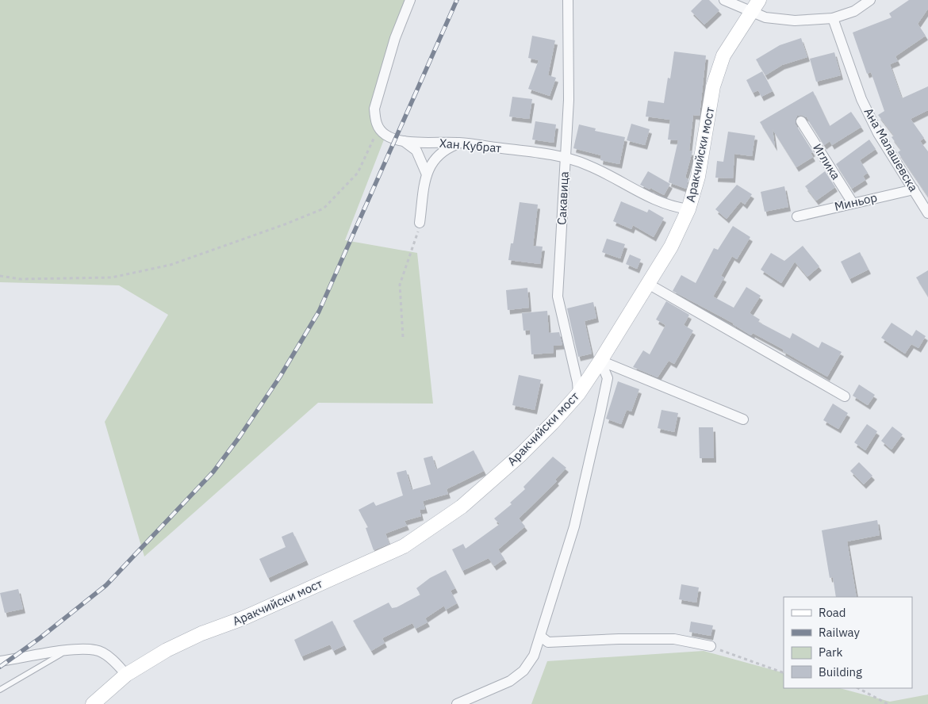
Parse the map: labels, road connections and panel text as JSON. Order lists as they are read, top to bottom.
{
  "streets": {
    "main road": ["Аракчийски мост"],
    "street": [
      "Хан Кубрат",
      "Ана Малашевска",
      "Иглика",
      "Сакавица",
      "Миньор"
    ]
  },
  "crossings": [
    ["Хан Кубрат", "Аракчийски мост"],
    ["Хан Кубрат", "Сакавица"],
    ["Ана Малашевска", "Миньор"],
    ["Аракчийски мост", "Сакавица"],
    ["Иглика", "Миньор"]
  ],
  "legend": [
    "Road",
    "Railway",
    "Park",
    "Building"
  ]
}
